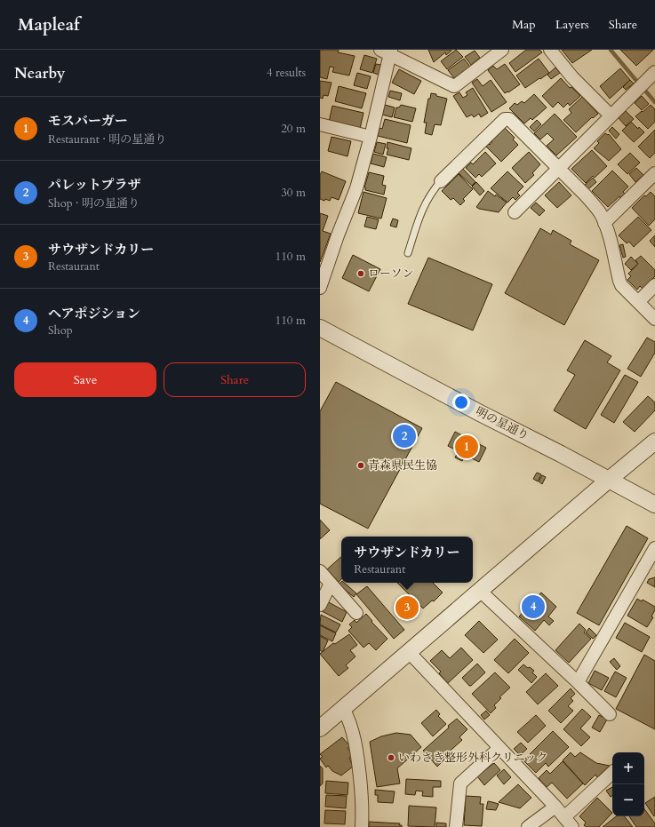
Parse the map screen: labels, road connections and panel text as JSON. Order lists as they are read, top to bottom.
{
  "streets": {
    "street": ["明の星通り"]
  },
  "places": ["ローソン", "青森県民生協", "いわさき整形外科クリニック"],
  "page": {
    "header": "Mapleaf",
    "nav": ["Map", "Layers", "Share"],
    "heading": ["Nearby", "4 results"],
    "list": [
      {
        "mark": "1",
        "name": "モスバーガー",
        "note": "Restaurant · 明の星通り",
        "value": "20 m"
      },
      {
        "mark": "2",
        "name": "パレットプラザ",
        "note": "Shop · 明の星通り",
        "value": "30 m"
      },
      {
        "mark": "3",
        "name": "サウザンドカリー",
        "note": "Restaurant",
        "value": "110 m"
      },
      {
        "mark": "4",
        "name": "ヘアポジション",
        "note": "Shop",
        "value": "110 m"
      }
    ],
    "buttons": ["Save", "Share"],
    "pins": [
      "2",
      "1",
      "4",
      "3"
    ],
    "popup": ["サウザンドカリー", "Restaurant"],
    "map_buttons": ["+", "−"]
  }
}
